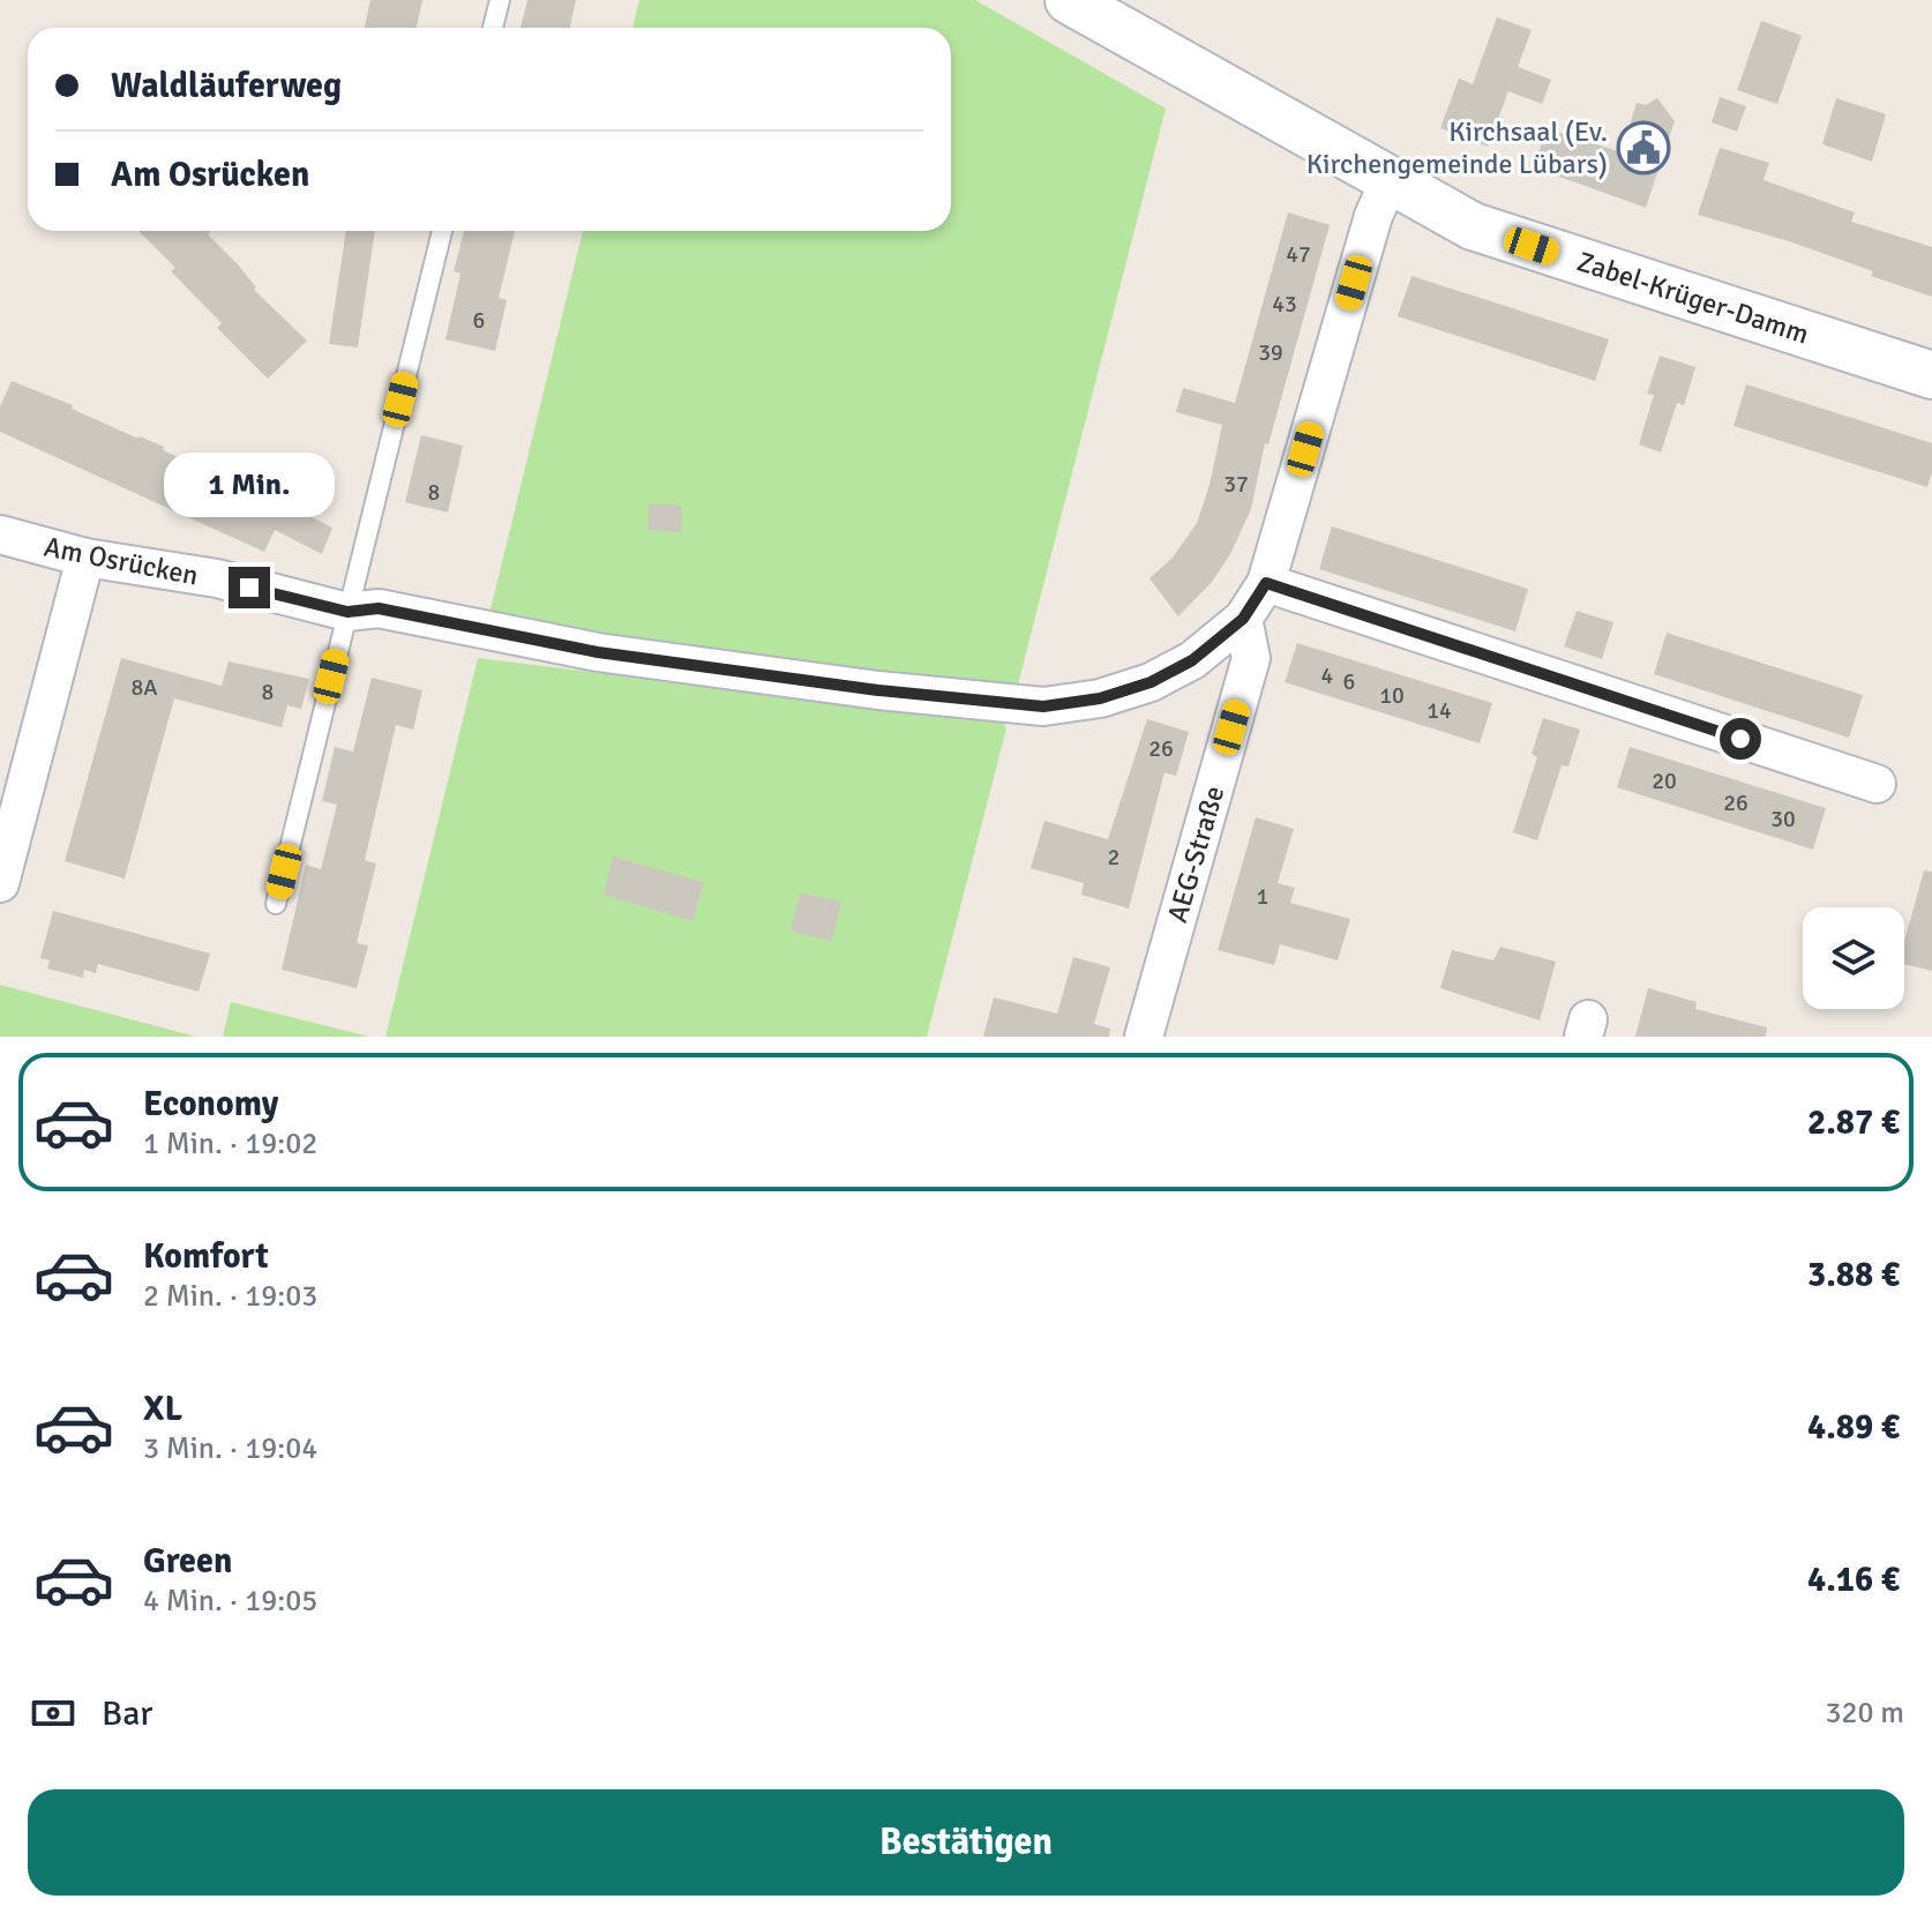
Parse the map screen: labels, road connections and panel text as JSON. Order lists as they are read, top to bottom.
{
  "streets": {
    "street": ["Zabel-Krüger-Damm", "Am Osrücken", "AEG-Straße"]
  },
  "crossings": [
    ["Zabel-Krüger-Damm", "Am Osrücken"],
    ["Am Osrücken", "AEG-Straße"]
  ],
  "places": {
    "public building": ["Kirchsaal (Ev. Kirchengemeinde Lübars)"]
  },
  "house_numbers": [
    "47",
    "43",
    "6",
    "39",
    "37",
    "8",
    "4",
    "6",
    "8A",
    "8",
    "10",
    "14",
    "26",
    "20",
    "26",
    "30",
    "2",
    "1"
  ],
  "page": {
    "banner": ["Waldläuferweg", "Am Osrücken"],
    "bubble": "1 Min.",
    "list": [
      {
        "name": "Economy",
        "note": "1 Min. · 19:02",
        "value": "2.87 €"
      },
      {
        "name": "Komfort",
        "note": "2 Min. · 19:03",
        "value": "3.88 €"
      },
      {
        "name": "XL",
        "note": "3 Min. · 19:04",
        "value": "4.89 €"
      },
      {
        "name": "Green",
        "note": "4 Min. · 19:05",
        "value": "4.16 €"
      }
    ],
    "pay": ["Bar", "320 m"],
    "buttons": "Bestätigen"
  }
}
